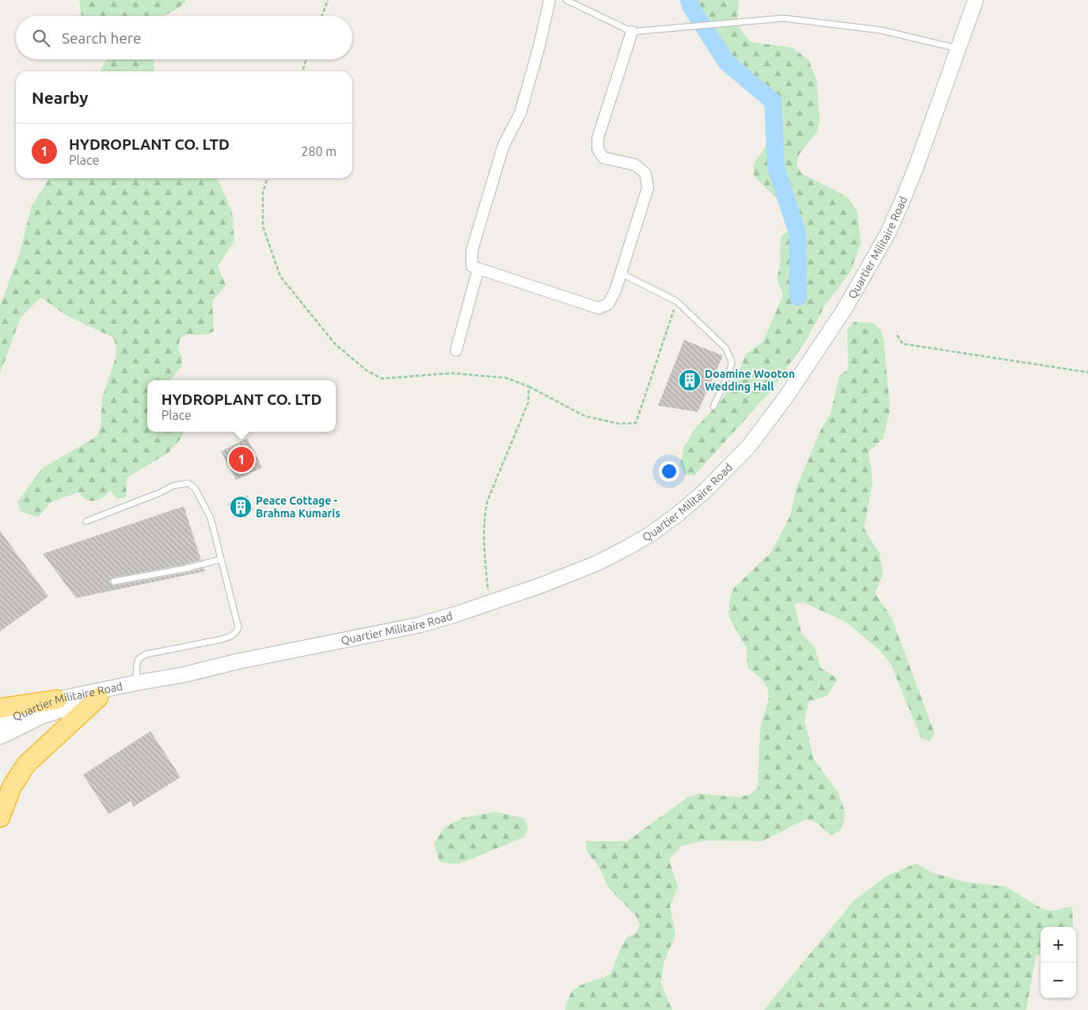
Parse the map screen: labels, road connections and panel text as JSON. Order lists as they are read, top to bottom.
{
  "streets": {
    "main road": ["Quartier Militaire Road"]
  },
  "places": {
    "building": ["Doamine Wooton Wedding Hall", "Peace Cottage - Brahma Kumaris"]
  },
  "page": {
    "search": "Search here",
    "heading": "Nearby",
    "list": [
      {
        "mark": "1",
        "name": "HYDROPLANT CO. LTD",
        "note": "Place",
        "value": "280 m"
      }
    ],
    "popup": ["HYDROPLANT CO. LTD", "Place"],
    "pins": "1",
    "map_buttons": ["+", "−"]
  }
}
